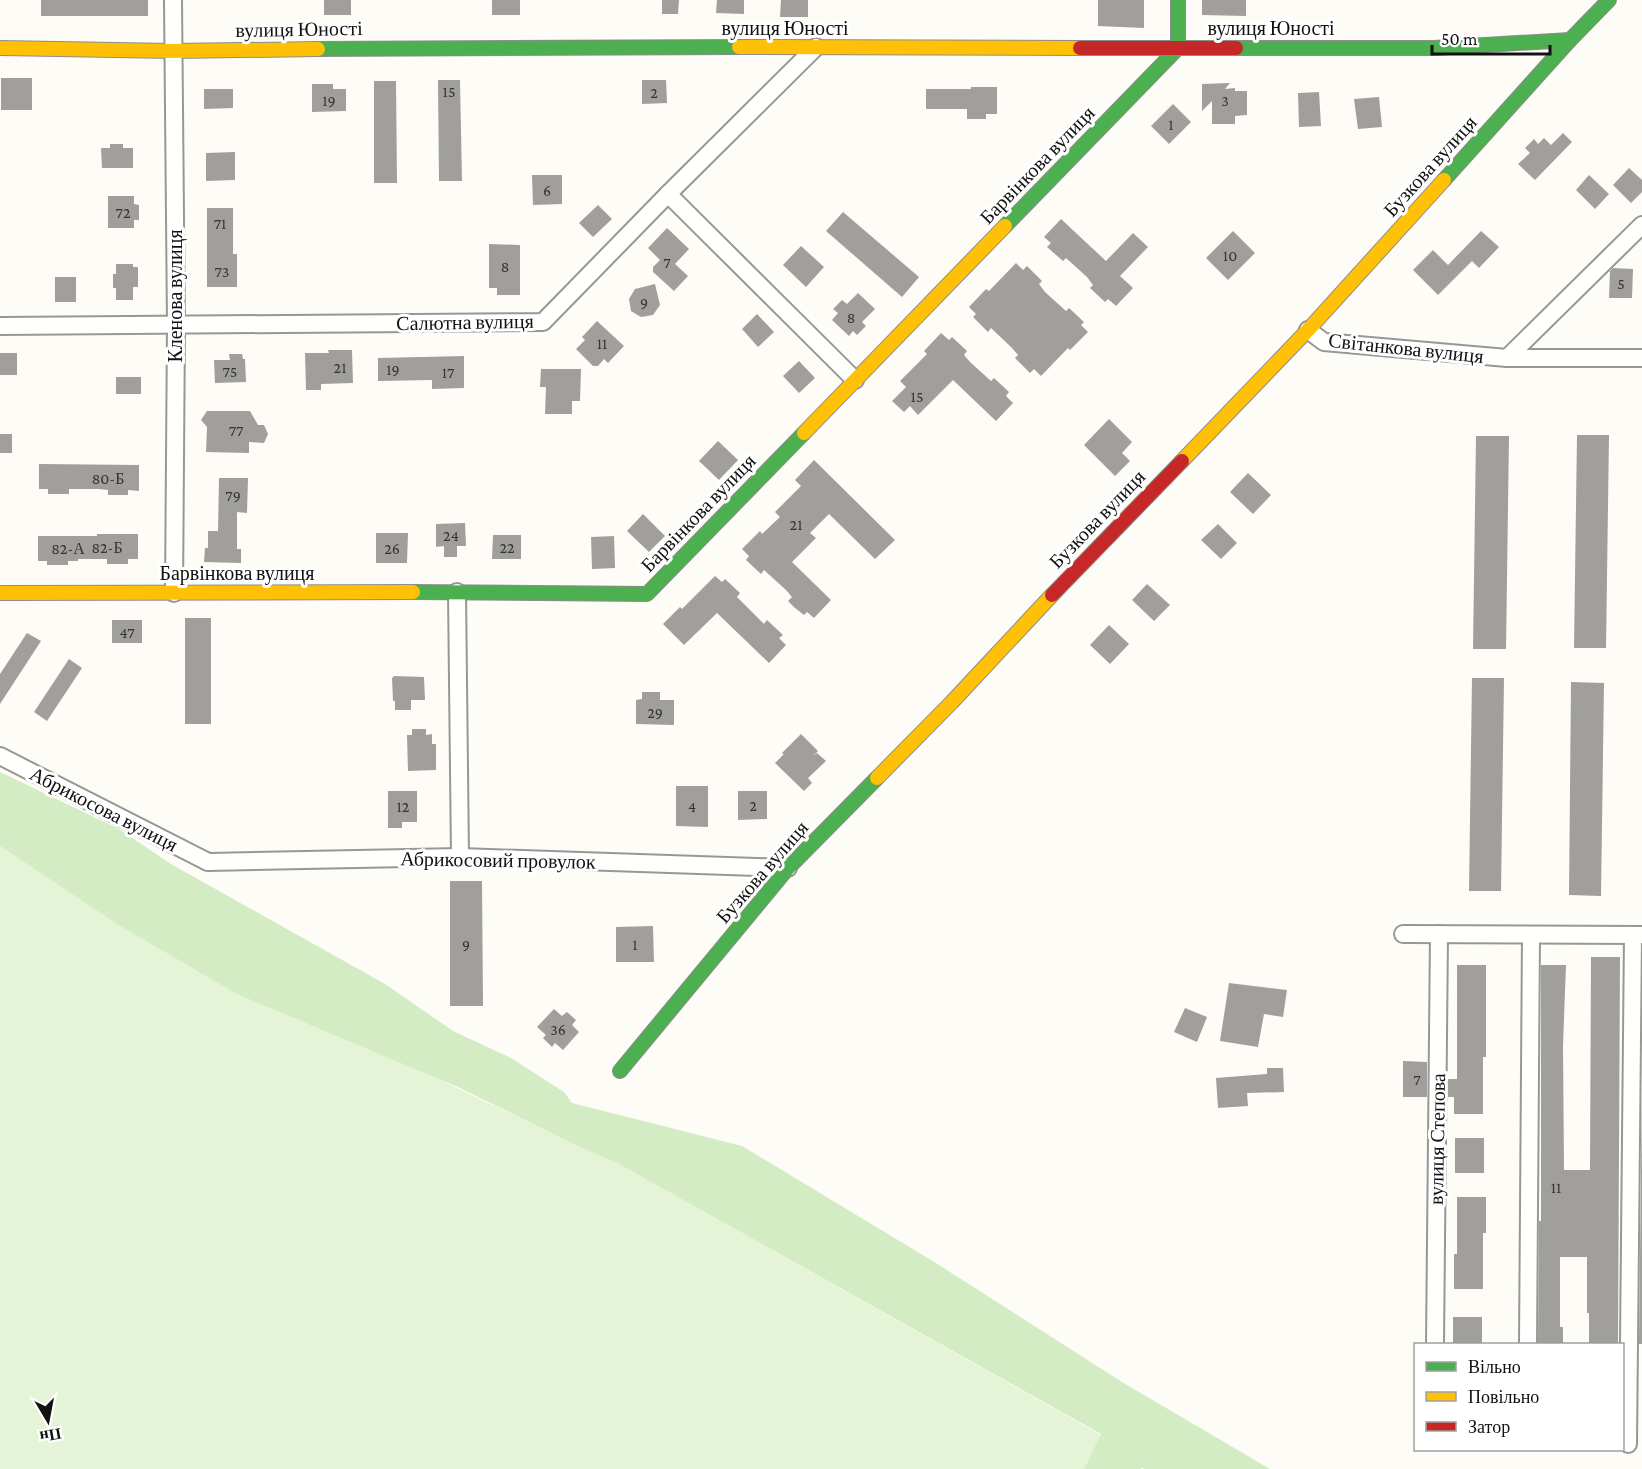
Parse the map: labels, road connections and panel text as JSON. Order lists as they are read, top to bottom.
{
  "streets": {
    "street": [
      "вулиця Юності",
      "Барвінкова вулиця",
      "Бузкова вулиця",
      "Кленова вулиця",
      "Салютна вулиця",
      "Світанкова вулиця",
      "Абрикосова вулиця",
      "Абрикосовий провулок",
      "вулиця Степова"
    ]
  },
  "crossings": [
    ["вулиця Юності", "Барвінкова вулиця"],
    ["вулиця Юності", "Бузкова вулиця"],
    ["вулиця Юності", "Кленова вулиця"],
    ["вулиця Юності", "Салютна вулиця"],
    ["Барвінкова вулиця", "Кленова вулиця"],
    ["Бузкова вулиця", "Світанкова вулиця"],
    ["Бузкова вулиця", "Абрикосовий провулок"],
    ["Кленова вулиця", "Салютна вулиця"],
    ["Абрикосова вулиця", "Абрикосовий провулок"]
  ],
  "house_numbers": [
    "15",
    "2",
    "19",
    "3",
    "1",
    "6",
    "72",
    "71",
    "10",
    "7",
    "8",
    "73",
    "5",
    "9",
    "8",
    "11",
    "21",
    "19",
    "75",
    "17",
    "15",
    "77",
    "80-Б",
    "79",
    "21",
    "24",
    "82-Б",
    "22",
    "82-А",
    "26",
    "47",
    "29",
    "2",
    "12",
    "4",
    "9",
    "1",
    "36",
    "7",
    "11"
  ],
  "legend": ["Вільно", "Повільно", "Затор"],
  "scale_bar": "50 m",
  "north": "bottom"
}
